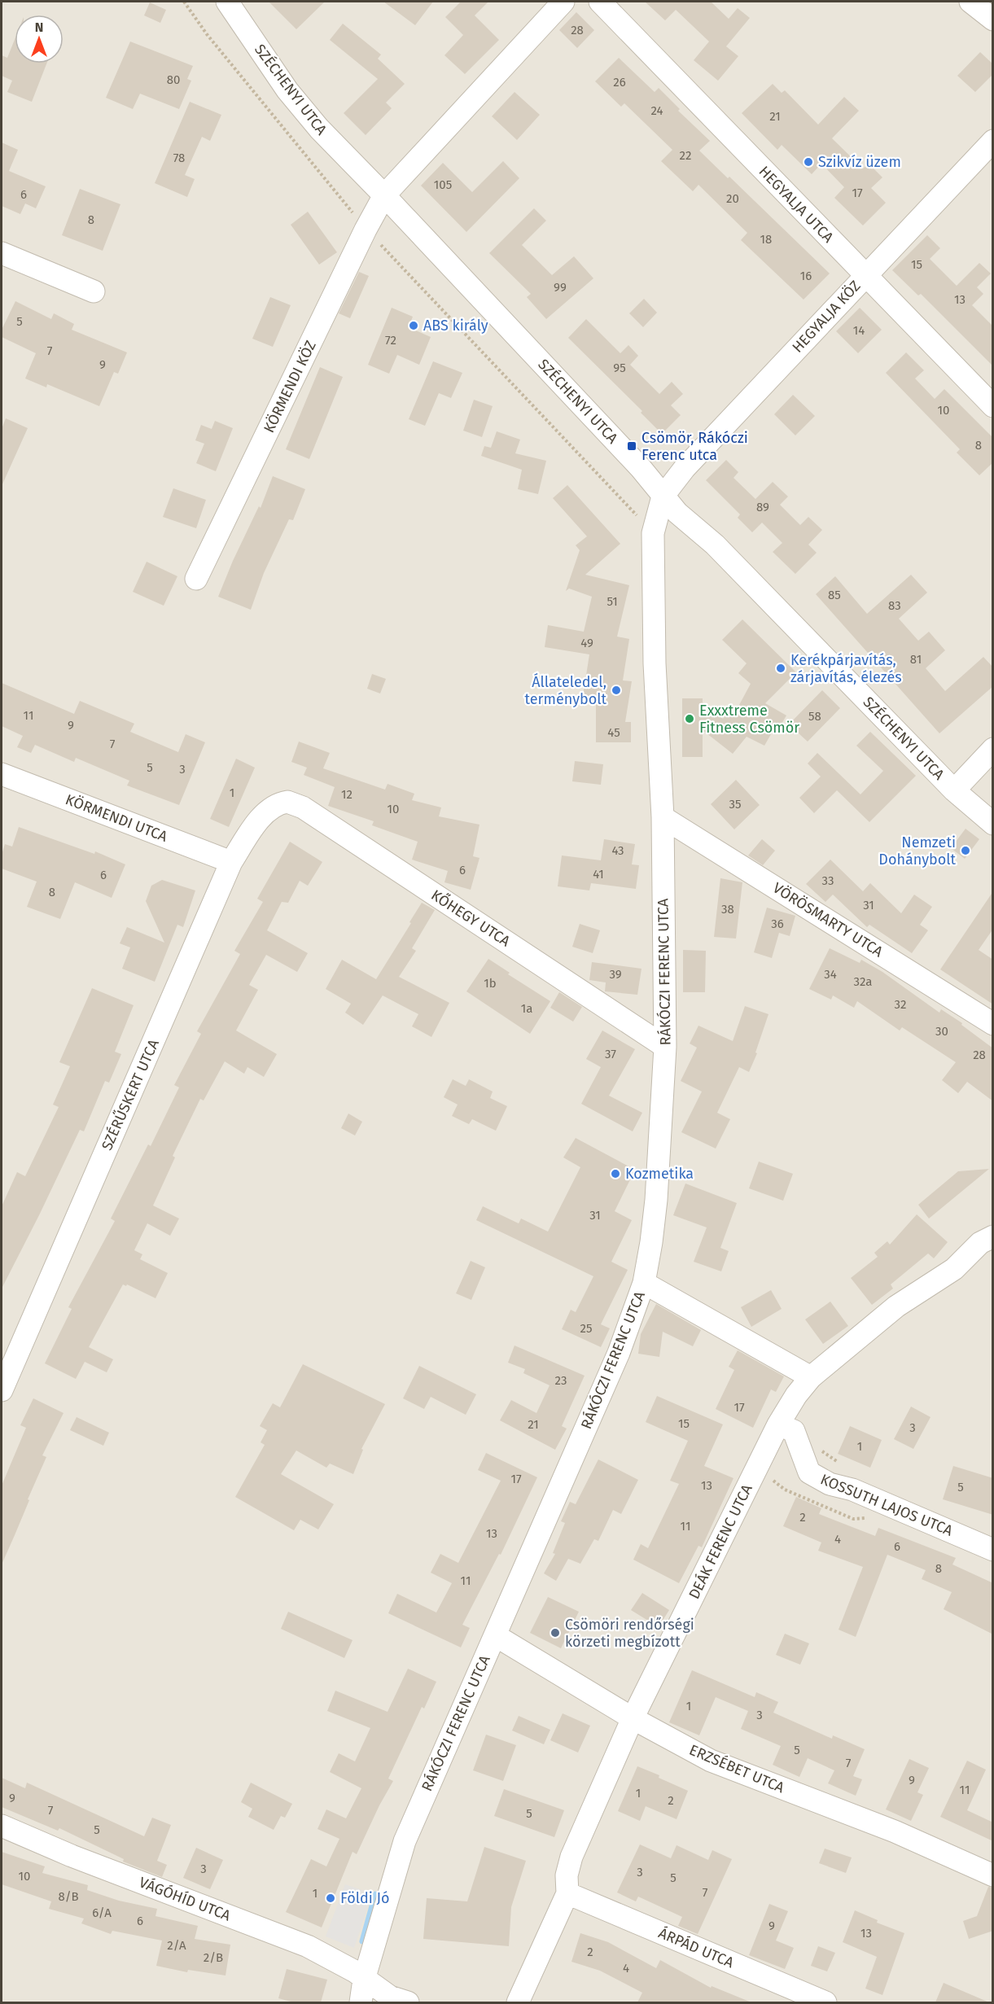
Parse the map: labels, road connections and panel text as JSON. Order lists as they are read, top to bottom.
{
  "streets": {
    "street": [
      "SZÉCHENYI UTCA",
      "HEGYALJA UTCA",
      "HEGYALJA KÖZ",
      "KÖRMENDI KÖZ",
      "KÖRMENDI UTCA",
      "KŐHEGY UTCA",
      "VÖRÖSMARTY UTCA",
      "RÁKÓCZI FERENC UTCA",
      "SZÉRŰSKERT UTCA",
      "KOSSUTH LAJOS UTCA",
      "DEÁK FERENC UTCA",
      "ERZSÉBET UTCA",
      "VÁGÓHÍD UTCA",
      "ÁRPÁD UTCA"
    ]
  },
  "crossings": [
    ["SZÉCHENYI UTCA", "HEGYALJA KÖZ"],
    ["SZÉCHENYI UTCA", "KÖRMENDI KÖZ"],
    ["SZÉCHENYI UTCA", "RÁKÓCZI FERENC UTCA"],
    ["HEGYALJA UTCA", "HEGYALJA KÖZ"],
    ["HEGYALJA KÖZ", "RÁKÓCZI FERENC UTCA"],
    ["KÖRMENDI UTCA", "SZÉRŰSKERT UTCA"],
    ["KŐHEGY UTCA", "RÁKÓCZI FERENC UTCA"],
    ["KŐHEGY UTCA", "SZÉRŰSKERT UTCA"],
    ["VÖRÖSMARTY UTCA", "RÁKÓCZI FERENC UTCA"],
    ["RÁKÓCZI FERENC UTCA", "ERZSÉBET UTCA"],
    ["RÁKÓCZI FERENC UTCA", "VÁGÓHÍD UTCA"],
    ["KOSSUTH LAJOS UTCA", "DEÁK FERENC UTCA"],
    ["DEÁK FERENC UTCA", "ERZSÉBET UTCA"],
    ["DEÁK FERENC UTCA", "ÁRPÁD UTCA"]
  ],
  "places": {
    "other": [
      "Szikvíz üzem",
      "ABS király",
      "Kerékpárjavítás, zárjavítás, élezés",
      "Állateledel, terménybolt",
      "Exxxtreme Fitness Csömör",
      "Nemzeti Dohánybolt",
      "Kozmetika",
      "Csömöri rendőrségi körzeti megbízott",
      "Földi Jó"
    ],
    "transit": ["Csömör, Rákóczi Ferenc utca"]
  },
  "house_numbers": [
    "28",
    "80",
    "26",
    "24",
    "21",
    "22",
    "78",
    "105",
    "17",
    "6",
    "20",
    "8",
    "18",
    "15",
    "16",
    "99",
    "13",
    "5",
    "14",
    "72",
    "7",
    "9",
    "95",
    "10",
    "8",
    "89",
    "85",
    "51",
    "83",
    "49",
    "81",
    "11",
    "58",
    "9",
    "45",
    "7",
    "5",
    "3",
    "1",
    "12",
    "35",
    "10",
    "43",
    "6",
    "41",
    "6",
    "33",
    "8",
    "31",
    "38",
    "36",
    "39",
    "34",
    "32a",
    "1b",
    "32",
    "1a",
    "30",
    "37",
    "28",
    "31",
    "25",
    "23",
    "17",
    "15",
    "21",
    "3",
    "1",
    "17",
    "13",
    "5",
    "2",
    "11",
    "13",
    "4",
    "6",
    "8",
    "11",
    "1",
    "3",
    "5",
    "7",
    "9",
    "11",
    "1",
    "9",
    "2",
    "7",
    "5",
    "5",
    "3",
    "3",
    "10",
    "5",
    "7",
    "1",
    "8/B",
    "6/A",
    "6",
    "9",
    "13",
    "2/A",
    "2",
    "2/B",
    "4"
  ],
  "north": "top"
}
